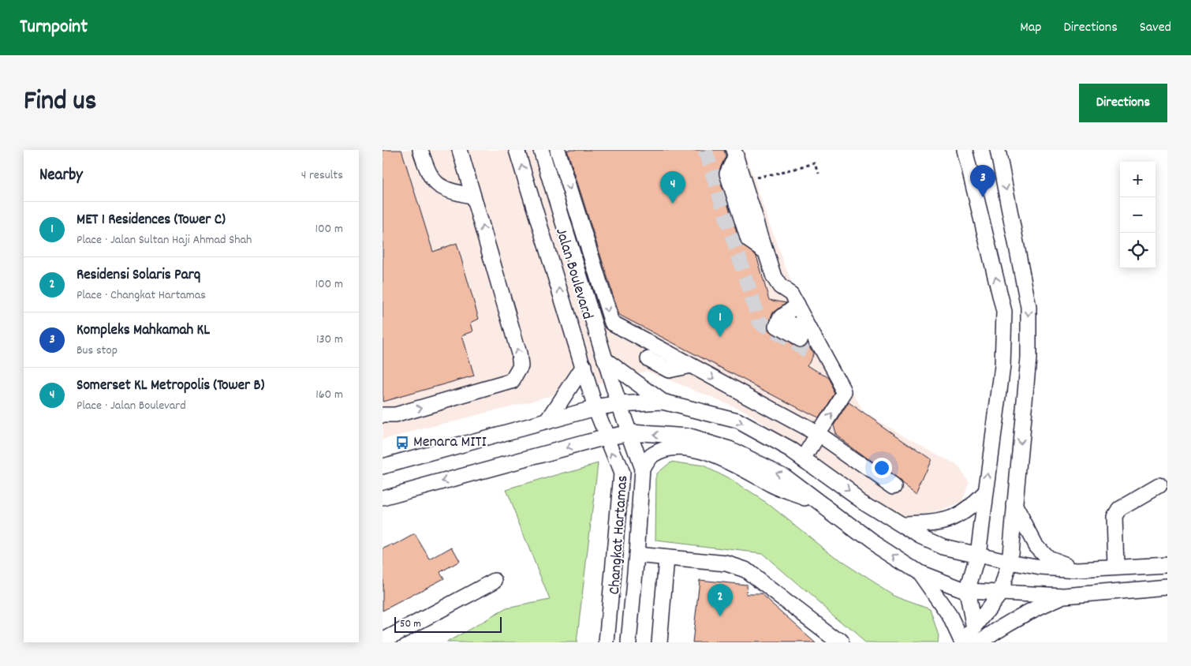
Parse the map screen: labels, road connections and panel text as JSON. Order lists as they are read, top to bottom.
{
  "streets": {
    "street": ["Jalan Boulevard", "Changkat Hartamas"]
  },
  "crossings": [
    ["Jalan Boulevard", "Changkat Hartamas"]
  ],
  "places": {
    "bus stop": ["Menara MITI"]
  },
  "scale_bar": "50 m",
  "page": {
    "header": "Turnpoint",
    "nav": ["Map", "Directions", "Saved"],
    "title": "Find us",
    "buttons": "Directions",
    "heading": ["Nearby", "4 results"],
    "map_buttons": ["+", "−"],
    "pins": [
      "3",
      "4",
      "1",
      "2"
    ],
    "list": [
      {
        "mark": "1",
        "name": "MET 1 Residences (Tower C)",
        "note": "Place · Jalan Sultan Haji Ahmad Shah",
        "value": "100 m"
      },
      {
        "mark": "2",
        "name": "Residensi Solaris Parq",
        "note": "Place · Changkat Hartamas",
        "value": "100 m"
      },
      {
        "mark": "3",
        "name": "Kompleks Mahkamah KL",
        "note": "Bus stop",
        "value": "130 m"
      },
      {
        "mark": "4",
        "name": "Somerset KL Metropolis (Tower B)",
        "note": "Place · Jalan Boulevard",
        "value": "160 m"
      }
    ],
    "scale": "50 m"
  }
}
